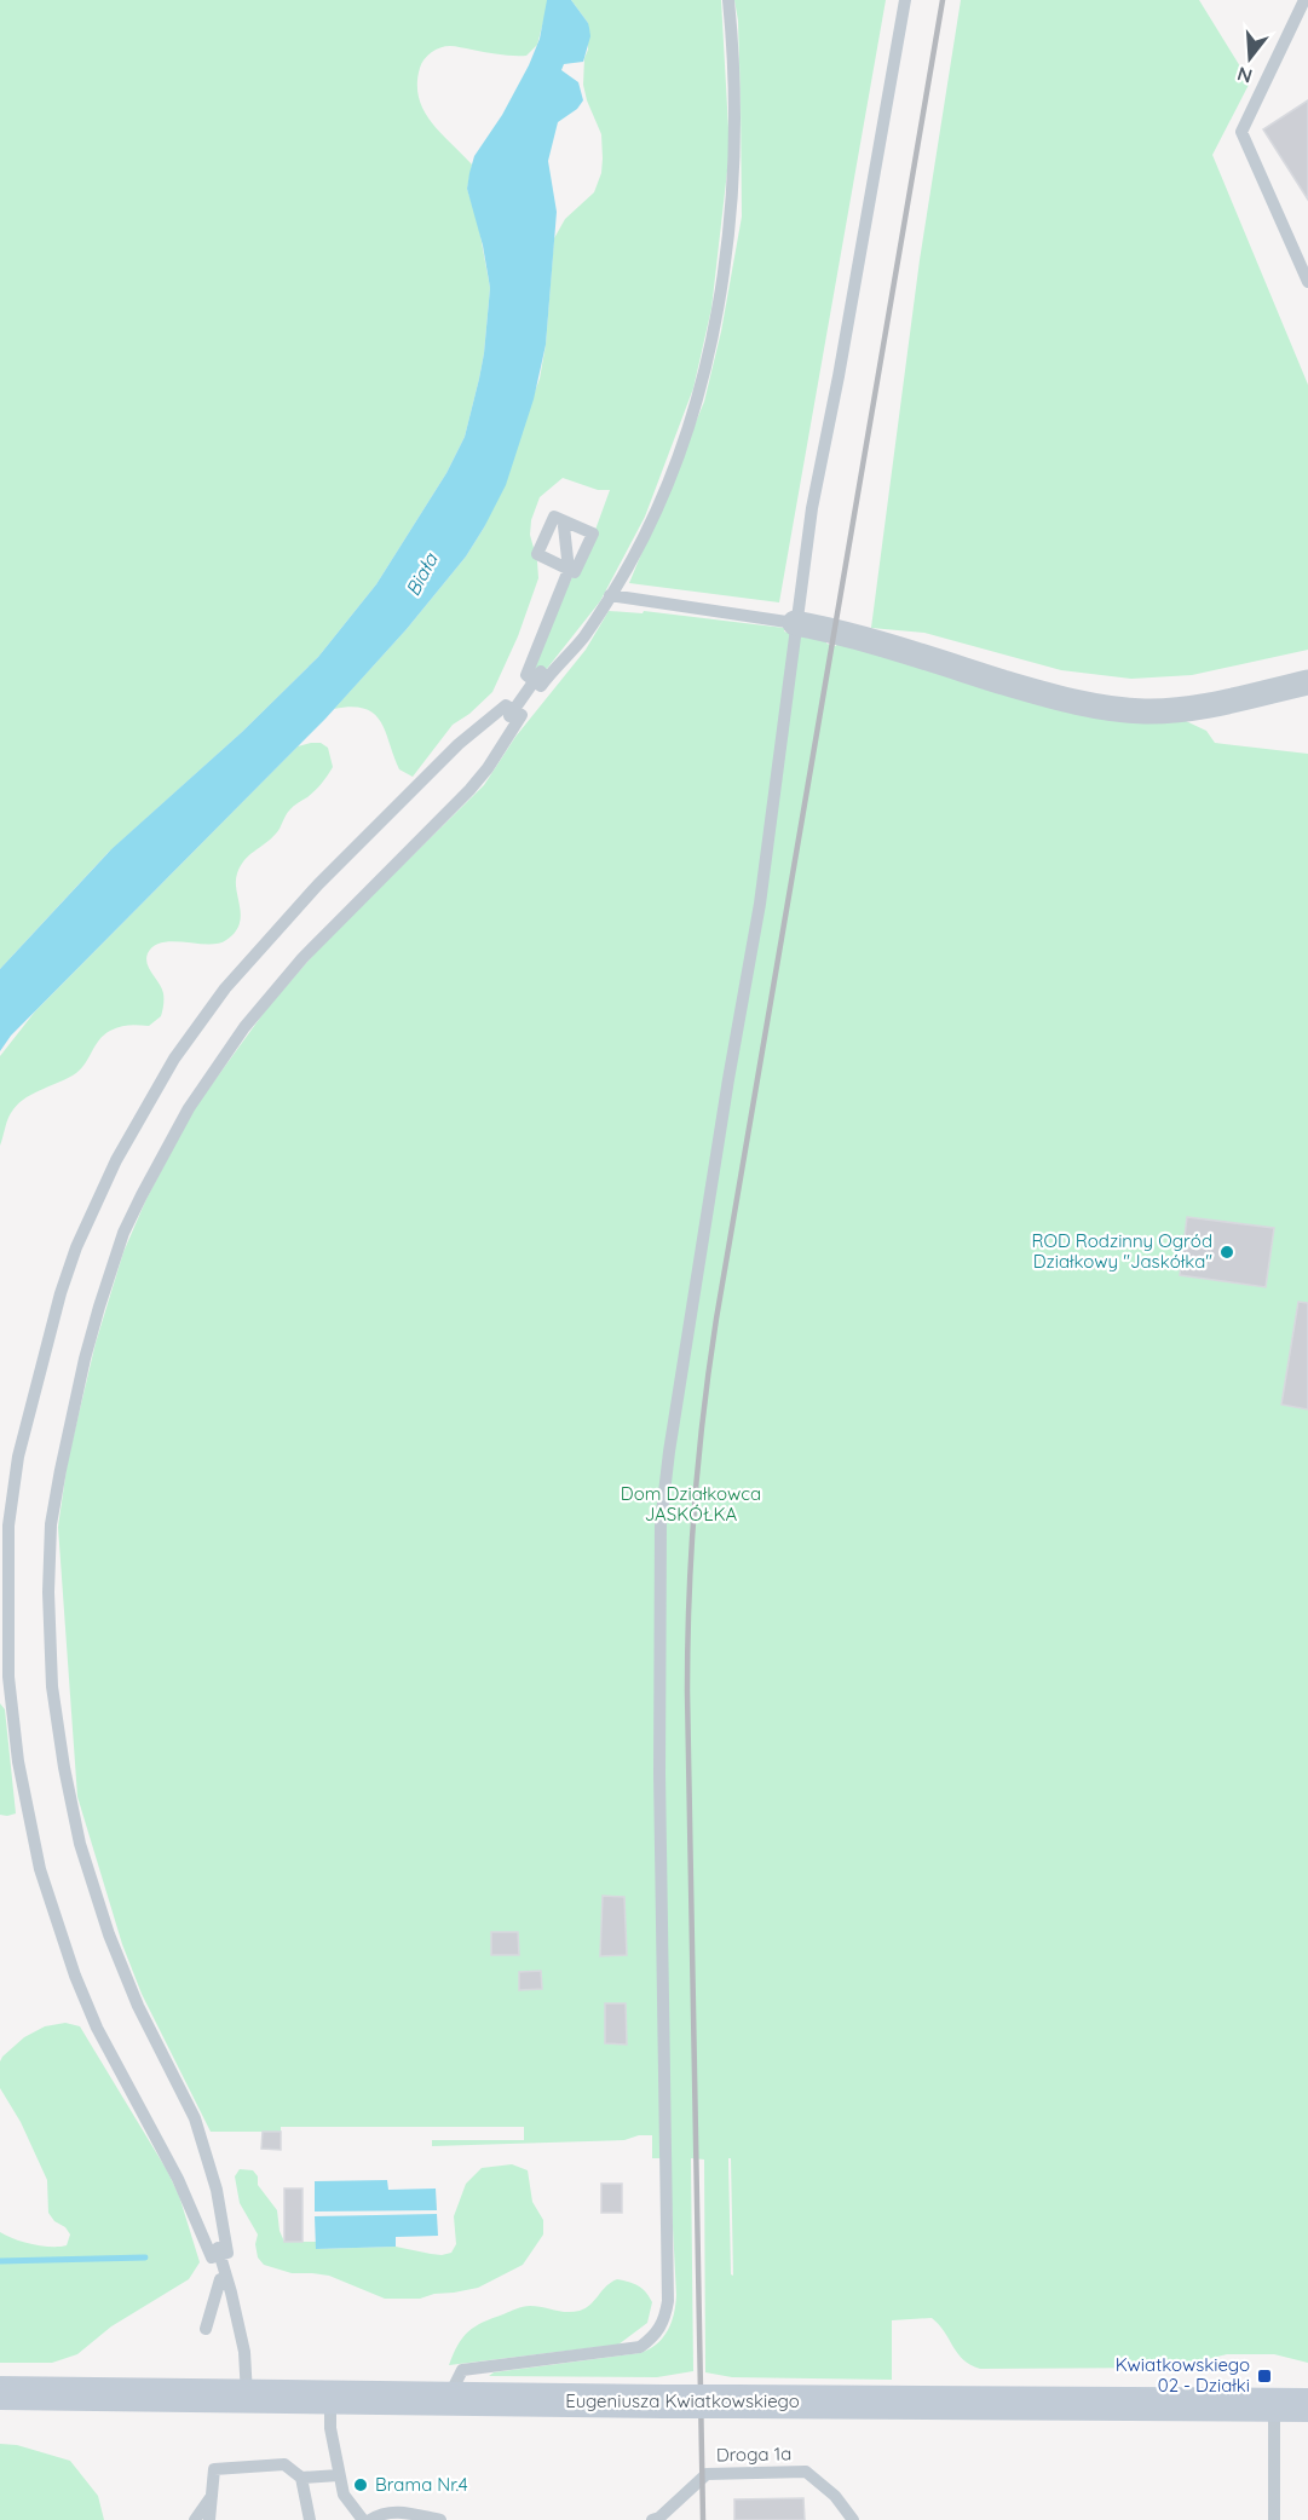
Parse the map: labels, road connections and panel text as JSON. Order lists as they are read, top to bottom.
{
  "streets": {
    "main road": ["Eugeniusza Kwiatkowskiego"],
    "lane": ["Droga 1a"]
  },
  "water": ["Biała"],
  "parks": ["Dom Działkowca JASKÓŁKA"],
  "places": {
    "other": ["ROD Rodzinny Ogród Działkowy \"Jaskółka\"", "Brama Nr.4"],
    "transit": ["Kwiatkowskiego 02 - Działki"]
  },
  "north": "bottom"
}
